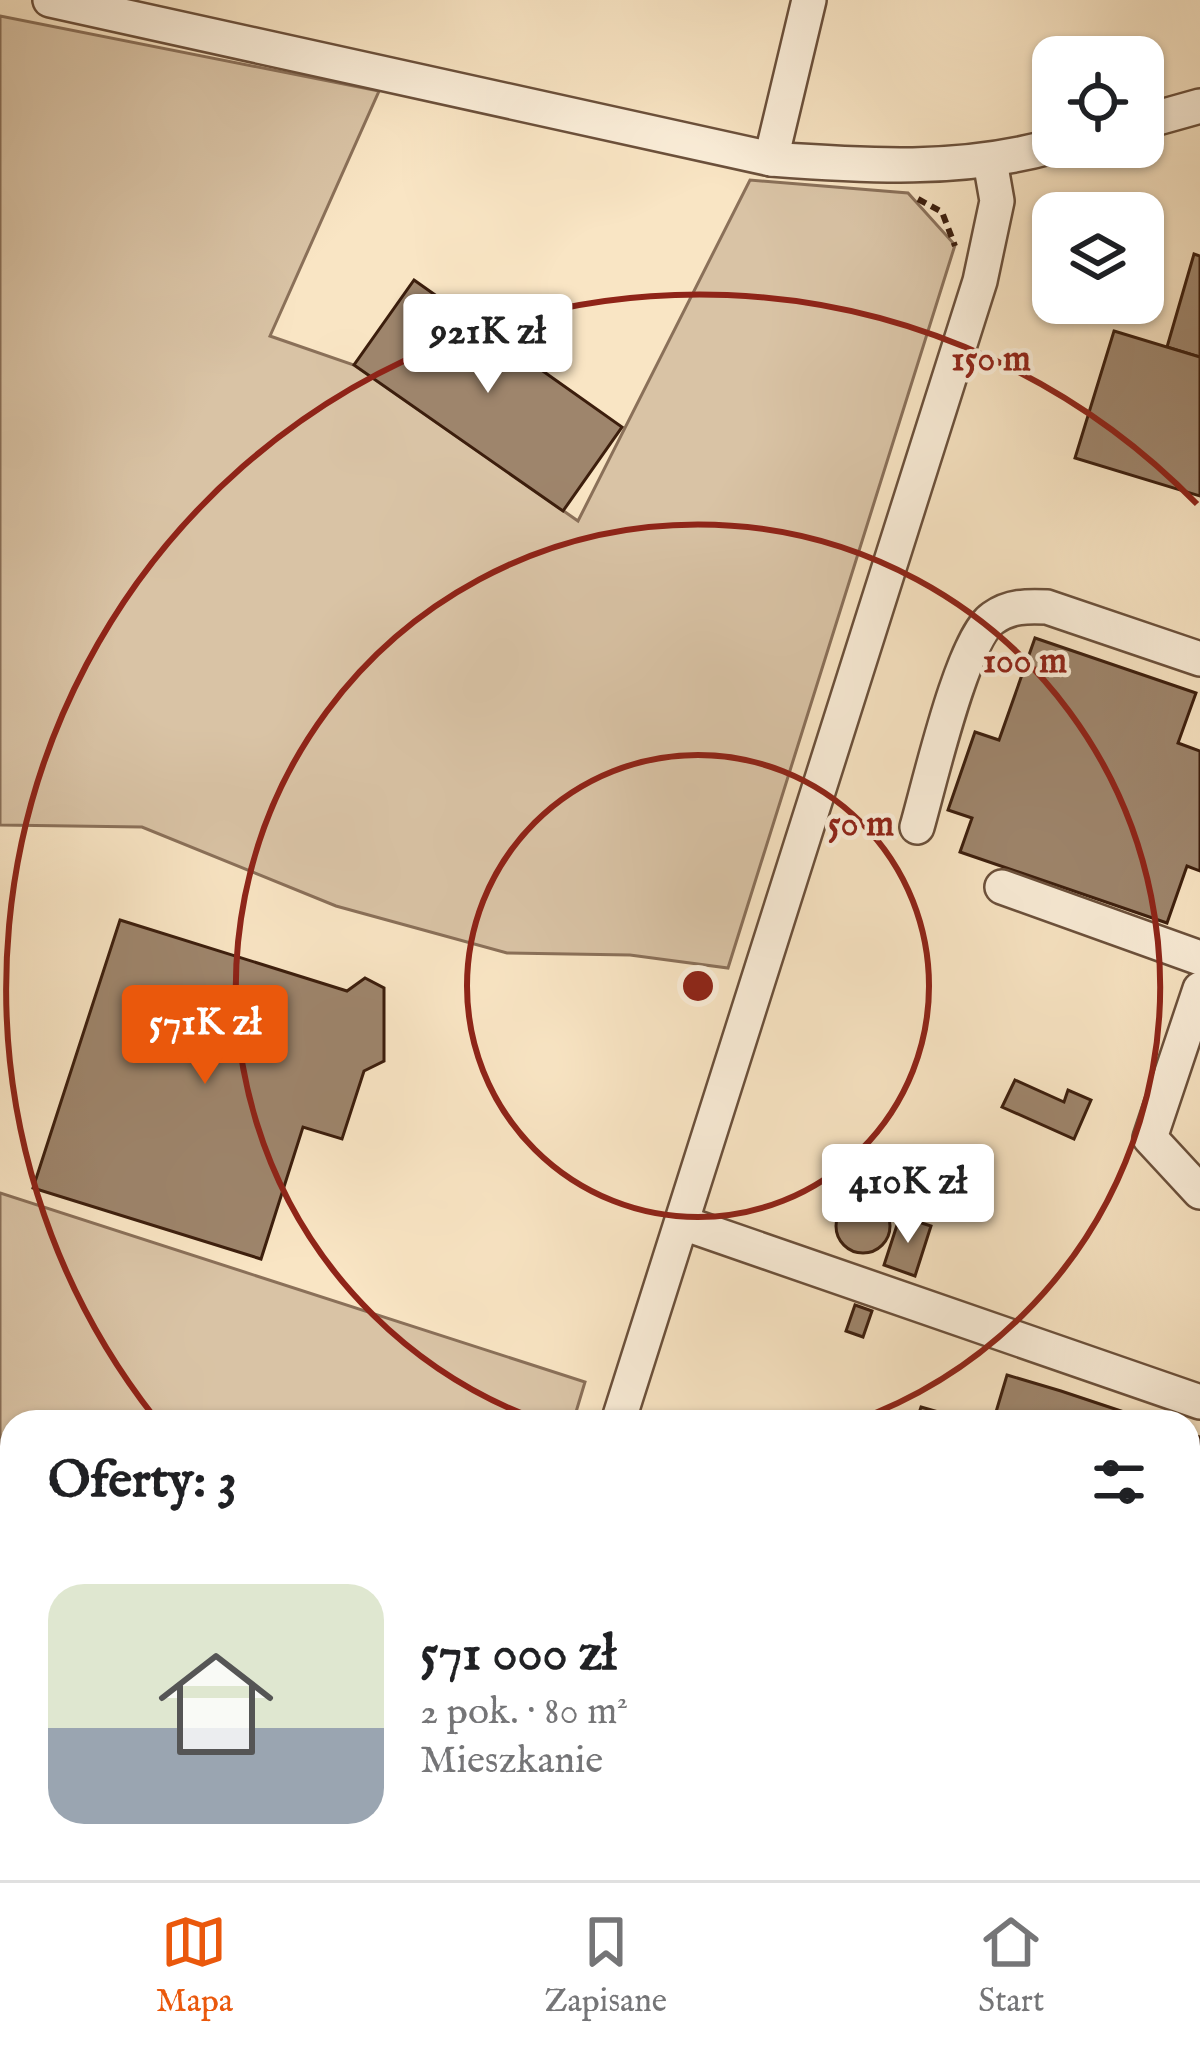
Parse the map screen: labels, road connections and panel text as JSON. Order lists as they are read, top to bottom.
{
  "page": {
    "price": ["921K zł", "571K zł", "410K zł"],
    "heading": "Oferty: 3",
    "list": [
      {
        "name": "571 000 zł",
        "note": "2 pok. · 80 m² · Mieszkanie"
      }
    ],
    "tabs": ["Mapa", "Zapisane", "Start"]
  },
  "rings": ["150 m", "100 m", "50 m"]
}
